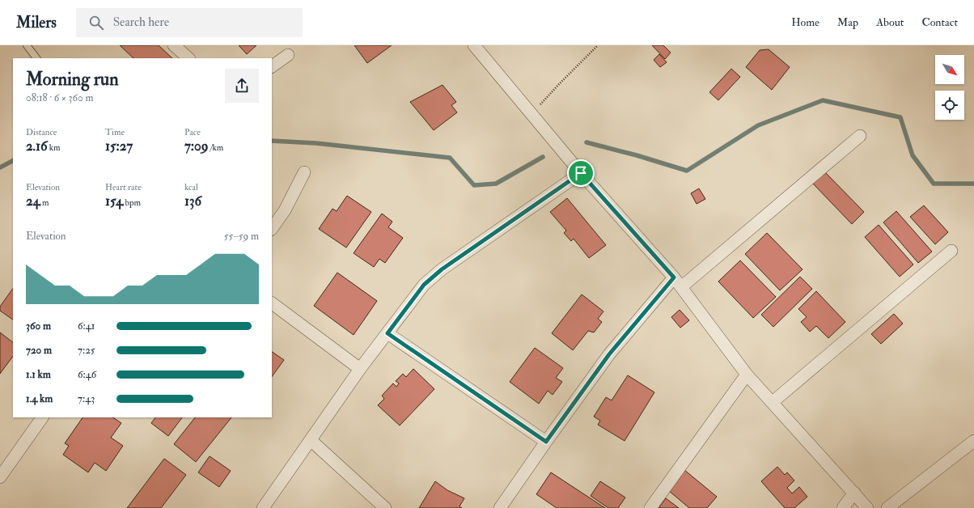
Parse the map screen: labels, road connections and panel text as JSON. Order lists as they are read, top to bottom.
{
  "north": "bottom right",
  "page": {
    "header": "Milers",
    "search": "Search here",
    "nav": [
      "Home",
      "Map",
      "About",
      "Contact"
    ],
    "heading": ["Morning run", "08:18 · 6 × 360 m"],
    "stats": [
      ["Distance", "2.16 km"],
      ["Time", "15:27"],
      ["Pace", "7:09 /km"],
      ["Elevation", "24 m"],
      ["Heart rate", "154 bpm"],
      ["kcal", "136"]
    ],
    "chart": ["Elevation", "55–59 m"],
    "list": [
      {
        "name": "360 m",
        "note": "6:41"
      },
      {
        "name": "720 m",
        "note": "7:25"
      },
      {
        "name": "1.1 km",
        "note": "6:46"
      },
      {
        "name": "1.4 km",
        "note": "7:43"
      }
    ]
  }
}
